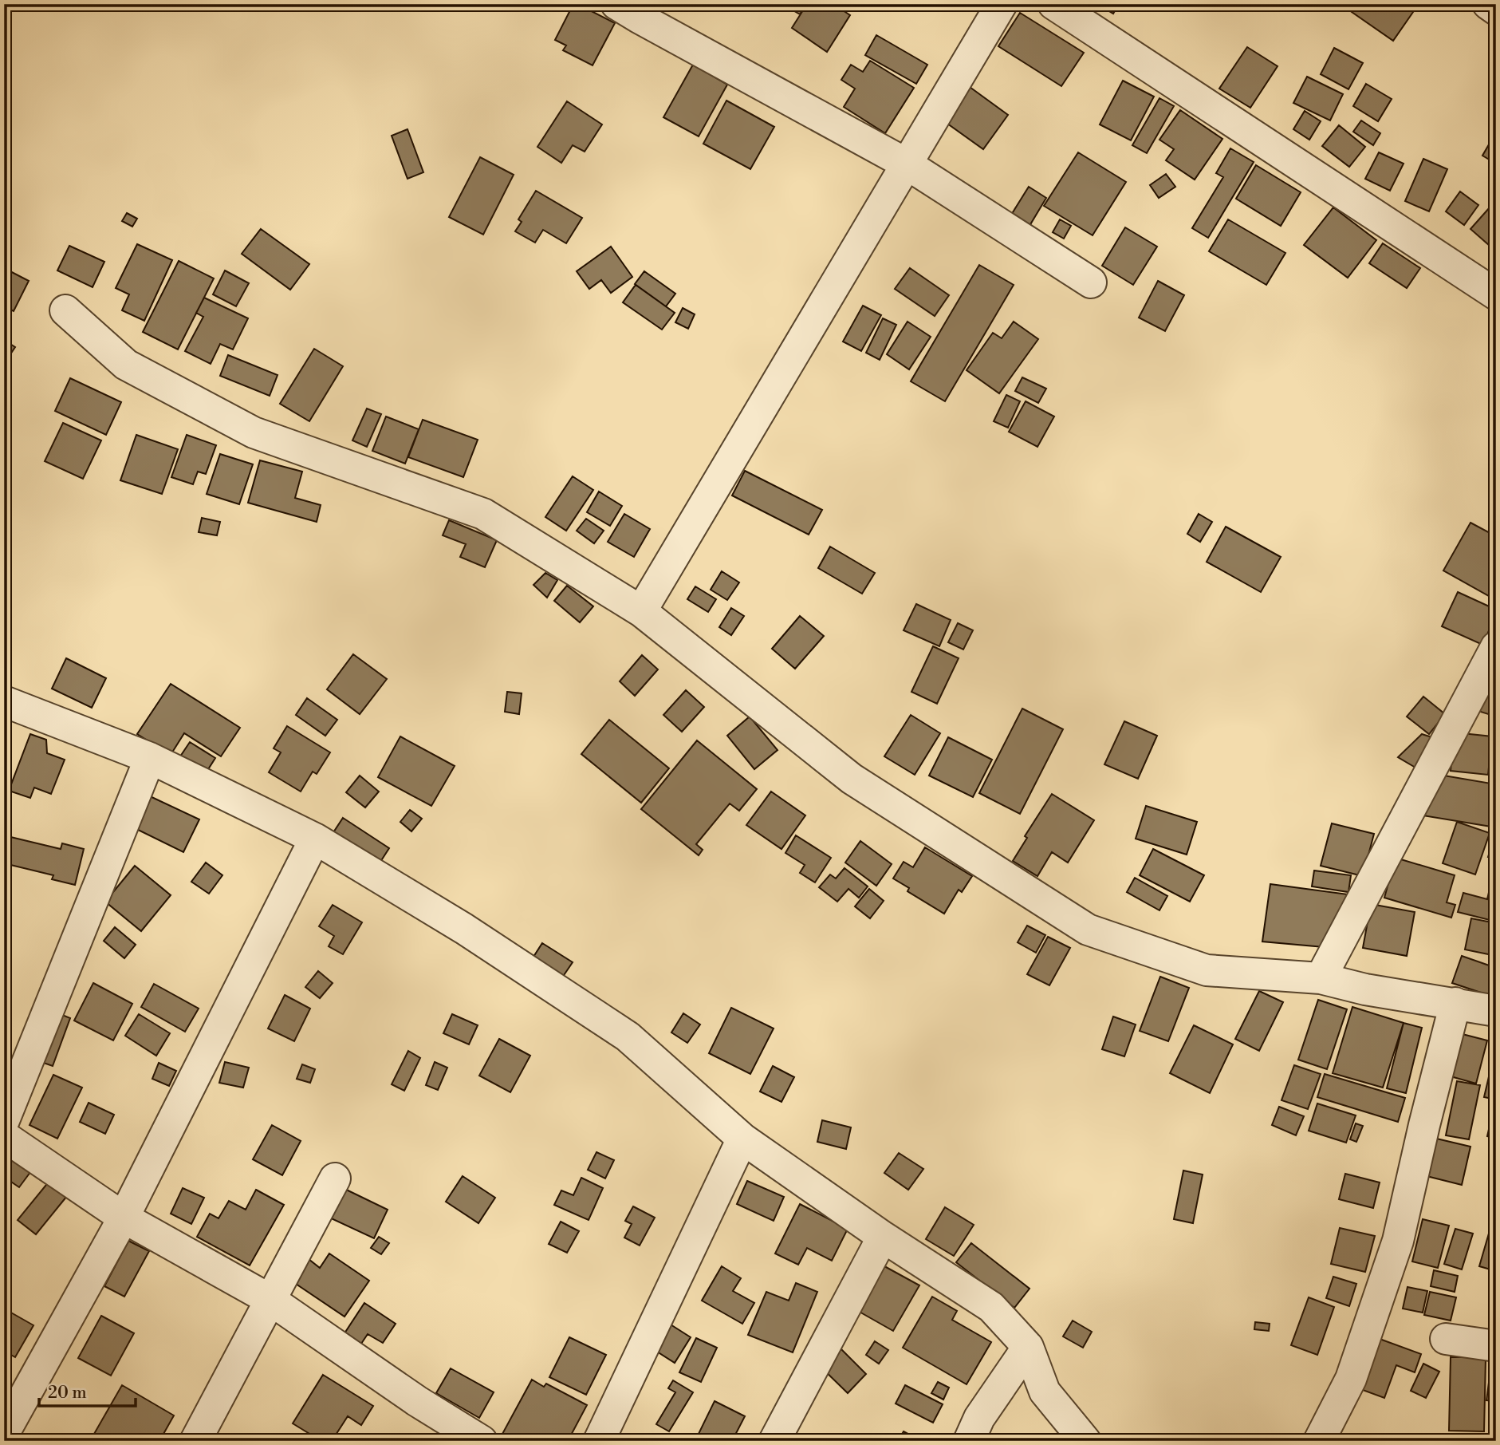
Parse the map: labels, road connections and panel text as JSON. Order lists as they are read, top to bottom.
{
  "scale_bar": "20 m"
}
